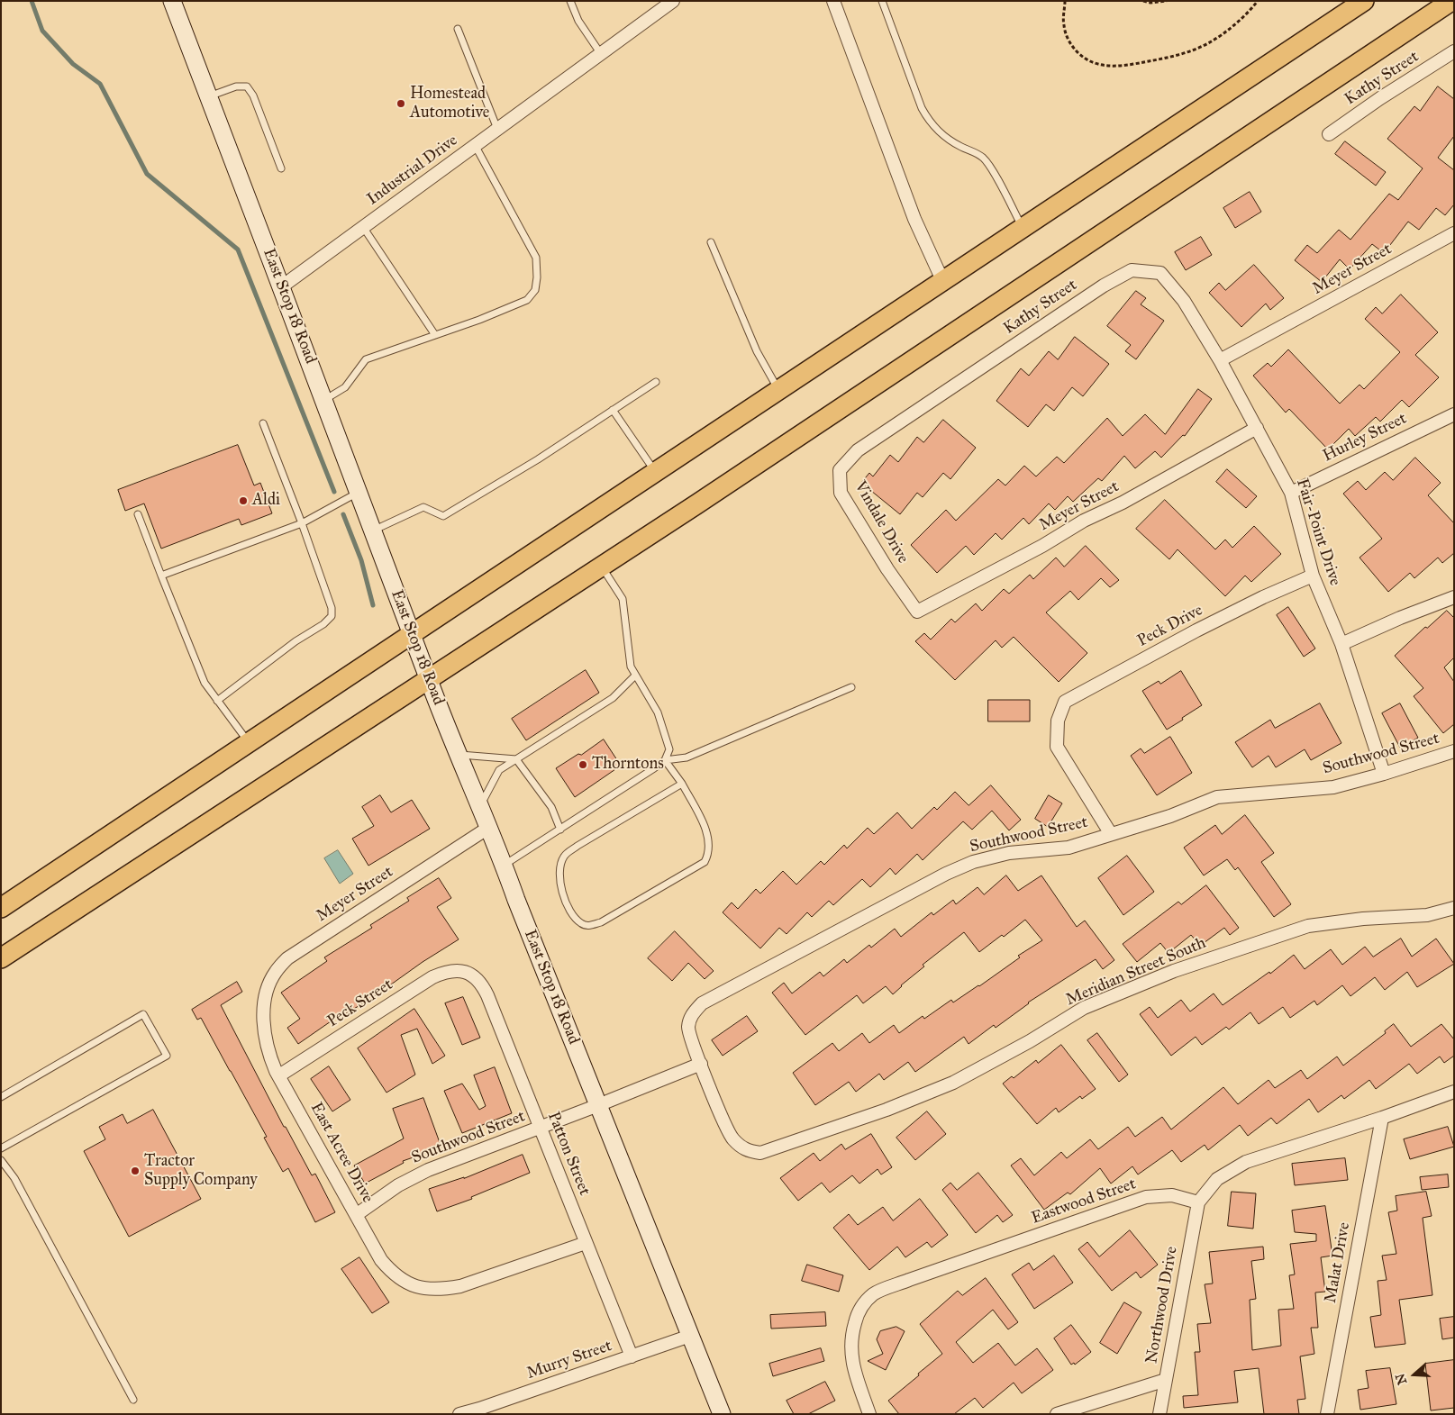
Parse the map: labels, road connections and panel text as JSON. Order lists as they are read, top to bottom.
{
  "streets": {
    "street": [
      "Kathy Street",
      "Industrial Drive",
      "Meyer Street",
      "East Stop 18 Road",
      "Hurley Street",
      "Vindale Drive",
      "Fair-Point Drive",
      "Peck Drive",
      "Southwood Street",
      "Meridian Street South",
      "Peck Street",
      "East Acree Drive",
      "Patton Street",
      "Eastwood Street",
      "Malat Drive",
      "Northwood Drive",
      "Murry Street"
    ]
  },
  "crossings": [
    ["Kathy Street", "Meyer Street"],
    ["Kathy Street", "Vindale Drive"],
    ["Kathy Street", "Fair-Point Drive"],
    ["Industrial Drive", "East Stop 18 Road"],
    ["Meyer Street", "East Stop 18 Road"],
    ["Meyer Street", "Vindale Drive"],
    ["Meyer Street", "Fair-Point Drive"],
    ["Meyer Street", "East Acree Drive"],
    ["East Stop 18 Road", "Southwood Street"],
    ["East Stop 18 Road", "Murry Street"],
    ["Hurley Street", "Fair-Point Drive"],
    ["Fair-Point Drive", "Peck Drive"],
    ["Fair-Point Drive", "Southwood Street"],
    ["Peck Drive", "Southwood Street"],
    ["Southwood Street", "Meridian Street South"],
    ["Southwood Street", "East Acree Drive"],
    ["Southwood Street", "Patton Street"],
    ["Peck Street", "East Acree Drive"],
    ["Peck Street", "Patton Street"],
    ["East Acree Drive", "Patton Street"],
    ["Patton Street", "Murry Street"],
    ["Eastwood Street", "Northwood Drive"]
  ],
  "places": [
    "Homestead Automotive",
    "Aldi",
    "Thorntons",
    "Tractor Supply Company"
  ],
  "north": "left"
}
